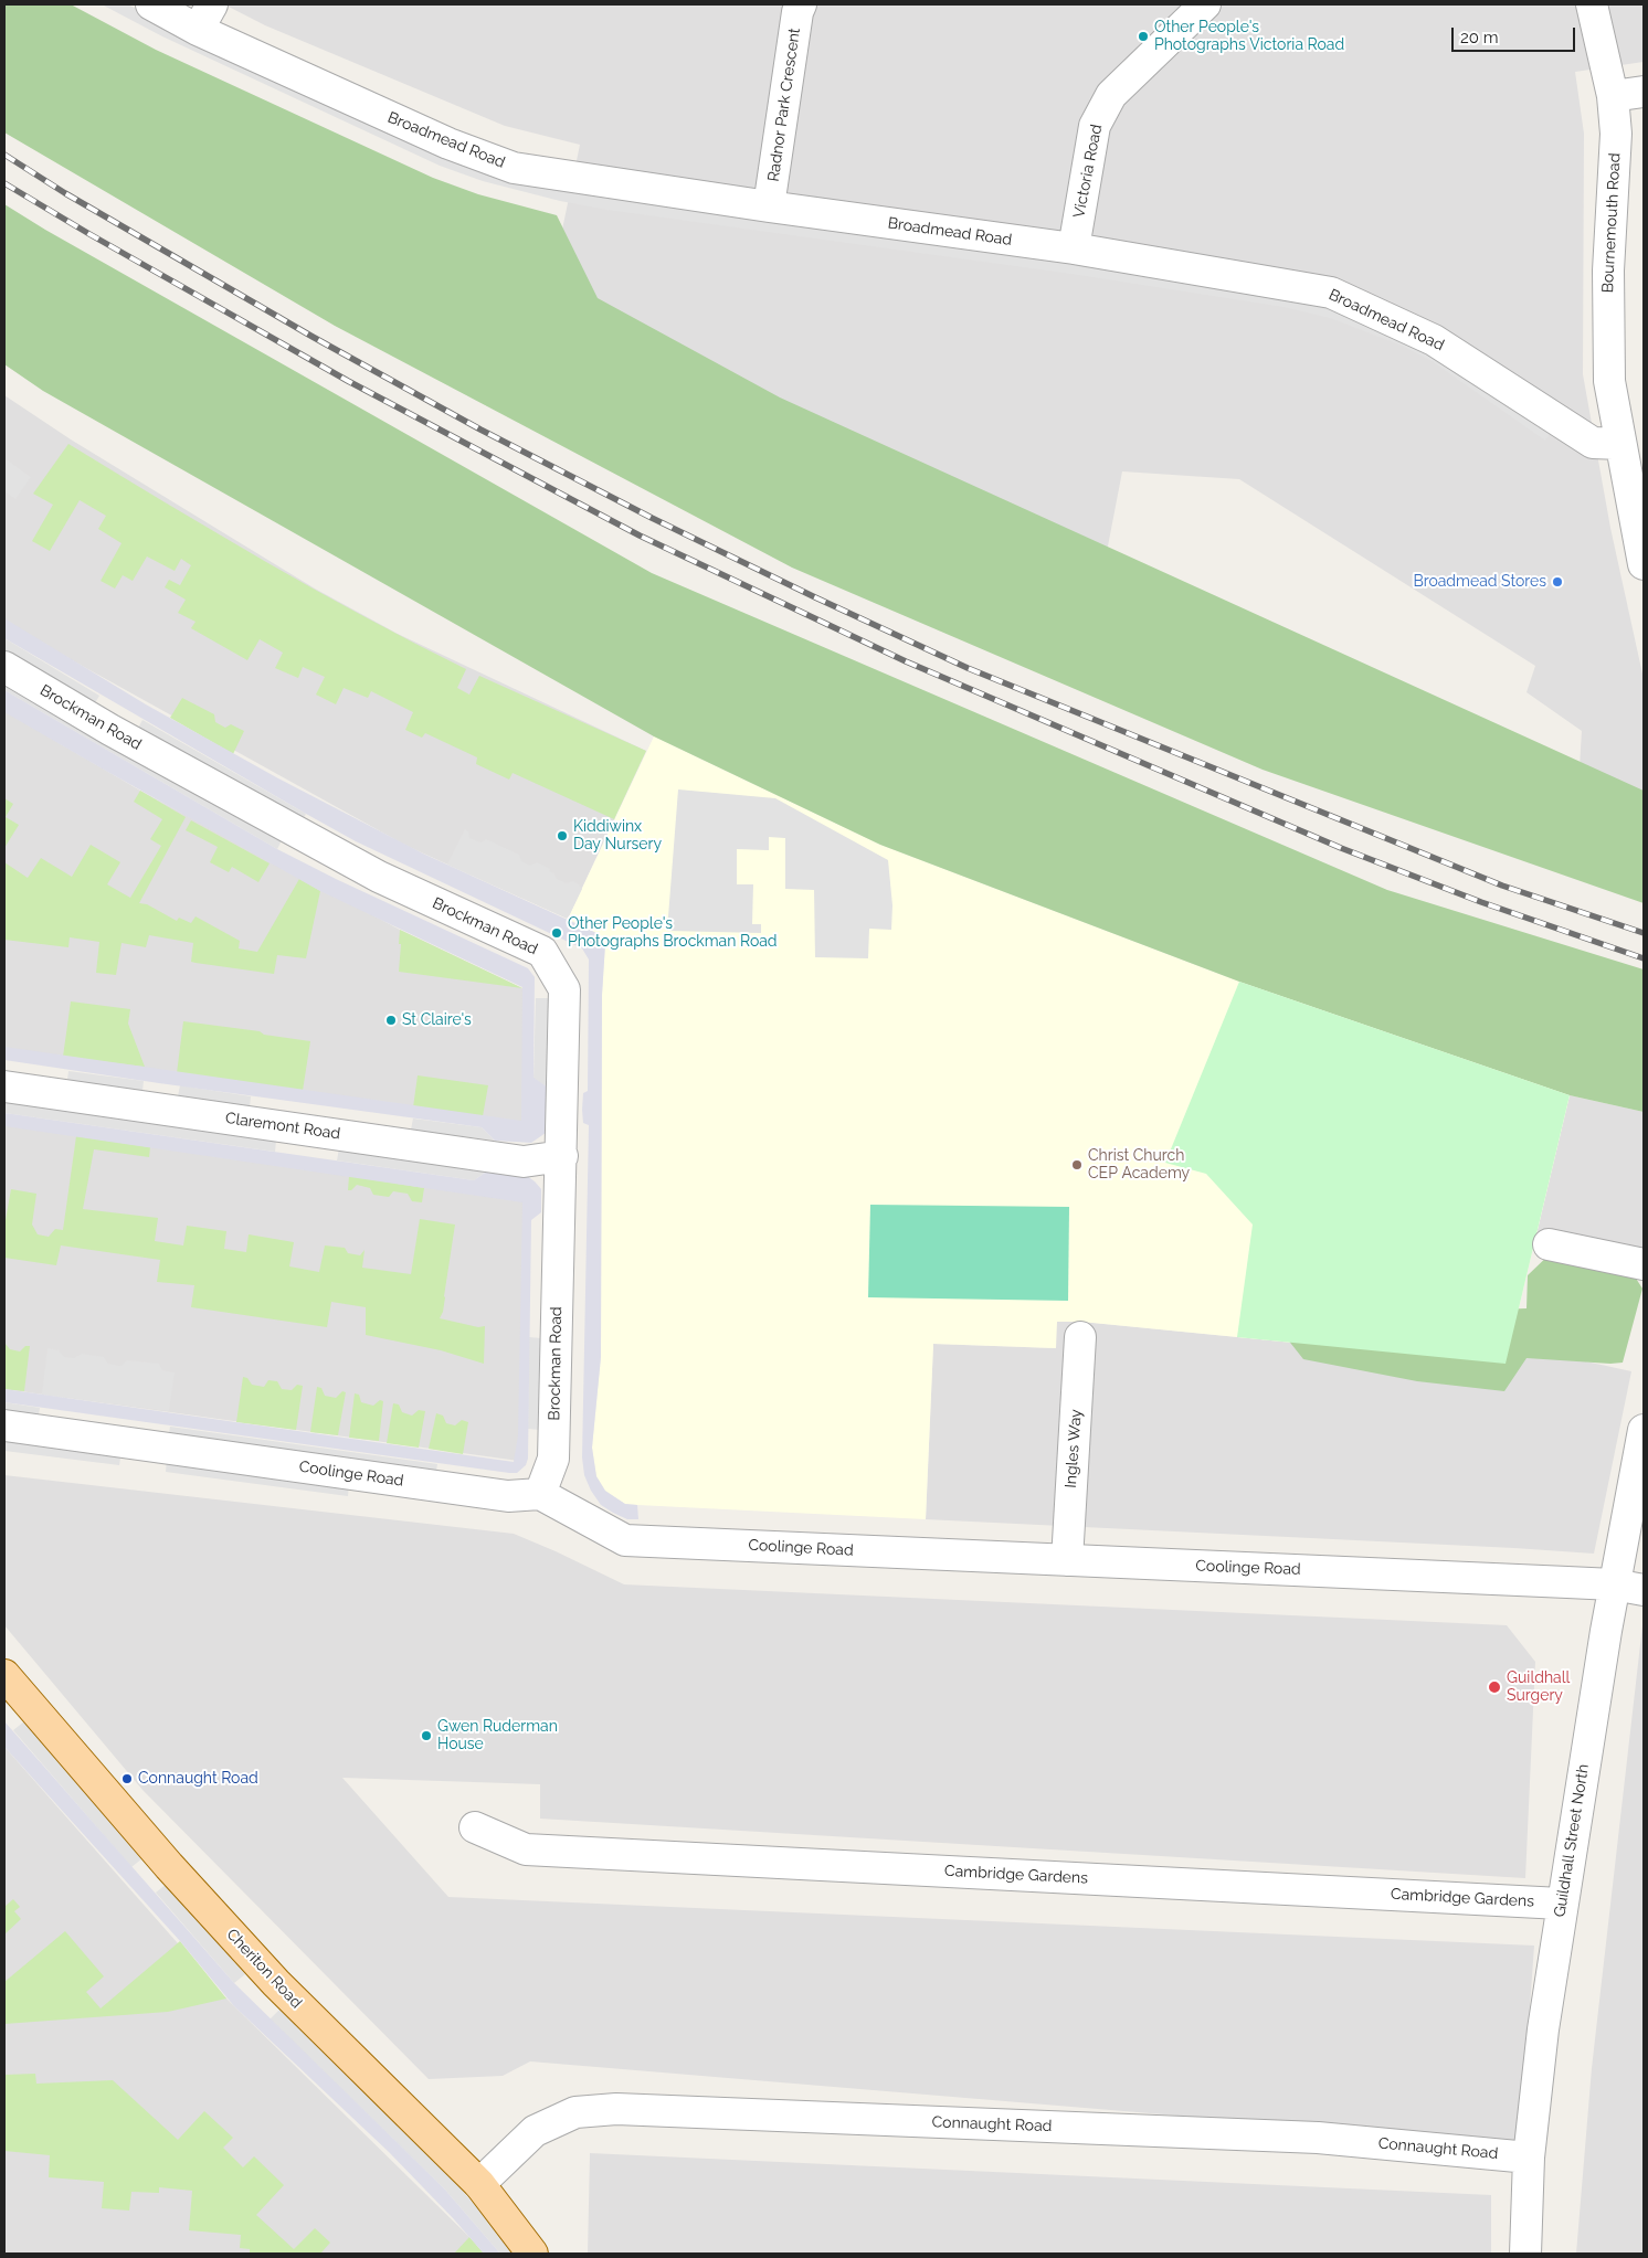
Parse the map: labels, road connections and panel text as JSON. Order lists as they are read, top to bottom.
{
  "streets": {
    "main road": ["Cheriton Road"],
    "street": [
      "Radnor Park Crescent",
      "Broadmead Road",
      "Victoria Road",
      "Bournemouth Road",
      "Brockman Road",
      "Claremont Road",
      "Ingles Way",
      "Coolinge Road",
      "Guildhall Street North",
      "Cambridge Gardens",
      "Connaught Road"
    ]
  },
  "crossings": [
    ["Radnor Park Crescent", "Broadmead Road"],
    ["Broadmead Road", "Victoria Road"],
    ["Broadmead Road", "Bournemouth Road"],
    ["Brockman Road", "Claremont Road"],
    ["Brockman Road", "Coolinge Road"],
    ["Ingles Way", "Coolinge Road"],
    ["Coolinge Road", "Guildhall Street North"],
    ["Guildhall Street North", "Cambridge Gardens"],
    ["Guildhall Street North", "Connaught Road"],
    ["Cheriton Road", "Connaught Road"]
  ],
  "places": [
    "Other People's Photographs Victoria Road",
    "Broadmead Stores",
    "Kiddiwinx Day Nursery",
    "Other People's Photographs Brockman Road",
    "St Claire's",
    "Christ Church CEP Academy",
    "Guildhall Surgery",
    "Gwen Ruderman House",
    "Connaught Road"
  ],
  "scale_bar": "20 m"
}
